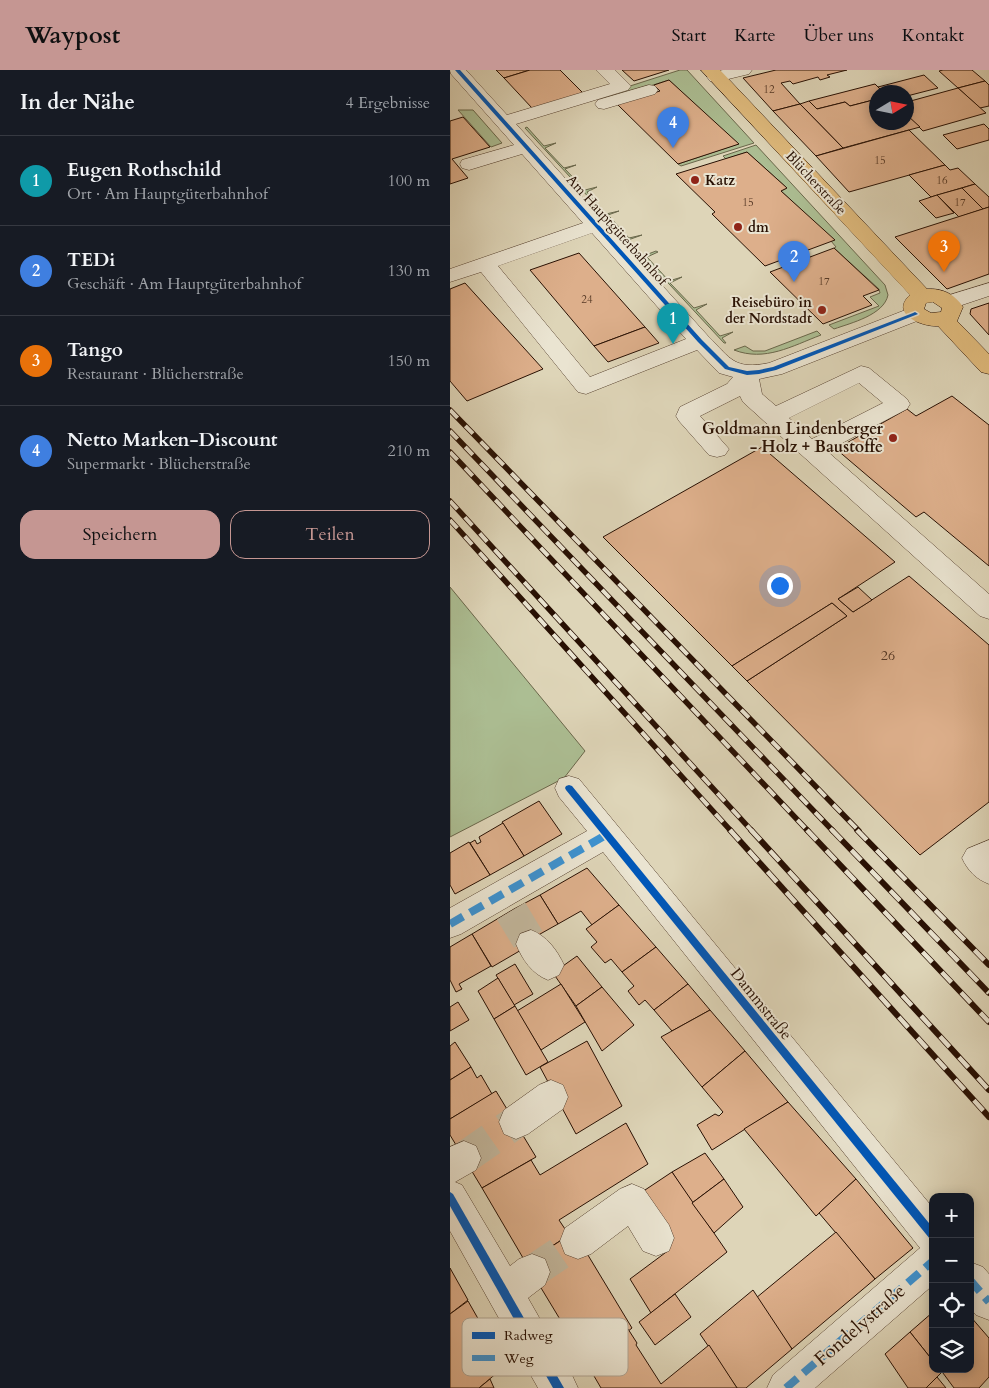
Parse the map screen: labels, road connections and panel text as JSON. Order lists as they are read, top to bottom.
{
  "streets": {
    "main road": ["Blücherstraße"],
    "street": ["Am Hauptgüterbahnhof", "Dammstraße", "Fondelystraße"]
  },
  "crossings": [
    ["Blücherstraße", "Am Hauptgüterbahnhof"]
  ],
  "places": [
    "Katz",
    "dm",
    "Reisebüro in der Nordstadt",
    "Goldmann Lindenberger - Holz + Baustoffe"
  ],
  "house_numbers": [
    "12",
    "15",
    "16",
    "15",
    "17",
    "17",
    "24",
    "26"
  ],
  "legend": ["Radweg", "Weg"],
  "north": "right",
  "page": {
    "header": "Waypost",
    "nav": [
      "Start",
      "Karte",
      "Über uns",
      "Kontakt"
    ],
    "heading": ["In der Nähe", "4 Ergebnisse"],
    "pins": [
      "4",
      "3",
      "2",
      "1"
    ],
    "list": [
      {
        "mark": "1",
        "name": "Eugen Rothschild",
        "note": "Ort · Am Hauptgüterbahnhof",
        "value": "100 m"
      },
      {
        "mark": "2",
        "name": "TEDi",
        "note": "Geschäft · Am Hauptgüterbahnhof",
        "value": "130 m"
      },
      {
        "mark": "3",
        "name": "Tango",
        "note": "Restaurant · Blücherstraße",
        "value": "150 m"
      },
      {
        "mark": "4",
        "name": "Netto Marken-Discount",
        "note": "Supermarkt · Blücherstraße",
        "value": "210 m"
      }
    ],
    "buttons": ["Speichern", "Teilen"],
    "map_buttons": ["+", "−"]
  }
}
